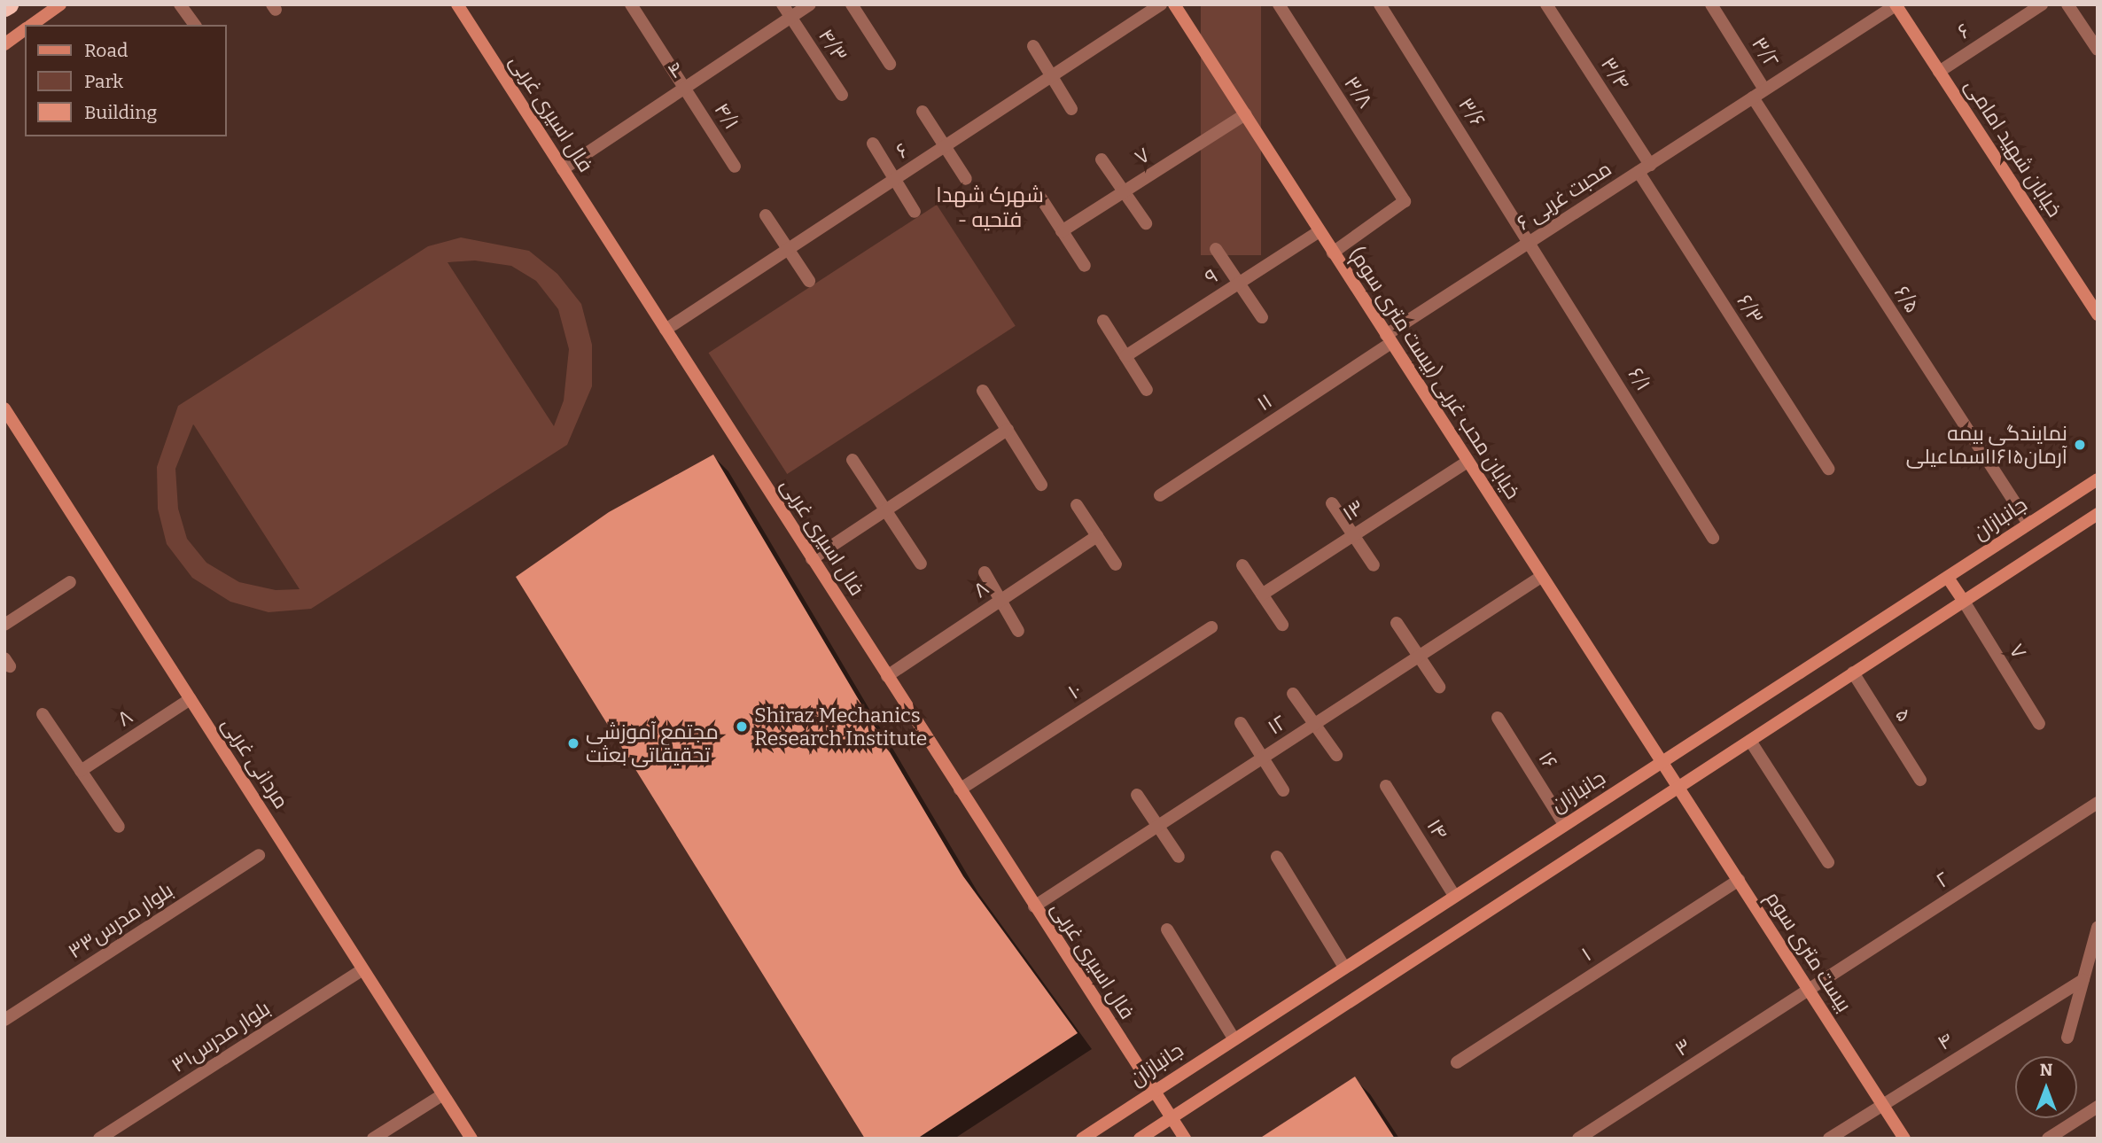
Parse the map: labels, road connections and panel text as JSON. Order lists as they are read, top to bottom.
{
  "streets": {
    "street": [
      "۶",
      "۴/۳",
      "۳/۲",
      "۴",
      "۳/۴",
      "۳/۸",
      "۳/۶",
      "فال اسیری غربی",
      "۴/۱",
      "خیابان شهید امامی",
      "۷",
      "محبت غربی ۶",
      "۹",
      "۶/۵",
      "۶/۳",
      "خیابان محب غربی (بیست متری سوم)",
      "۶/۱",
      "۱۱",
      "۱۳",
      "جانبازان",
      "۸",
      "۱۰",
      "۵",
      "۱۲",
      "۱۶",
      "مردانی غربی",
      "۱۴",
      "۲",
      "بلوار مدرس۳۳",
      "بیست متری سوم",
      "۱",
      "بلوار مدرس۳۱",
      "۳"
    ]
  },
  "crossings": [
    ["۶", "فال اسیری غربی"],
    ["۶", "خیابان شهید امامی"],
    ["۴/۳", "۴"],
    ["۳/۲", "محبت غربی ۶"],
    ["۴", "فال اسیری غربی"],
    ["۴", "۴/۱"],
    ["۴", "بیست متری سوم"],
    ["۳/۴", "محبت غربی ۶"],
    ["۳/۴", "۶/۳"],
    ["۳/۸", "خیابان محب غربی (بیست متری سوم)"],
    ["۳/۶", "محبت غربی ۶"],
    ["۳/۶", "۶/۱"],
    ["فال اسیری غربی", "جانبازان"],
    ["فال اسیری غربی", "۸"],
    ["فال اسیری غربی", "۱۰"],
    ["فال اسیری غربی", "۱۲"],
    ["خیابان شهید امامی", "محبت غربی ۶"],
    ["۷", "خیابان محب غربی (بیست متری سوم)"],
    ["محبت غربی ۶", "۶/۵"],
    ["محبت غربی ۶", "۶/۳"],
    ["محبت غربی ۶", "خیابان محب غربی (بیست متری سوم)"],
    ["محبت غربی ۶", "۶/۱"],
    ["محبت غربی ۶", "۱۱"],
    ["۹", "خیابان محب غربی (بیست متری سوم)"],
    ["۶/۵", "جانبازان"],
    ["خیابان محب غربی (بیست متری سوم)", "۱۱"],
    ["خیابان محب غربی (بیست متری سوم)", "۱۳"],
    ["خیابان محب غربی (بیست متری سوم)", "جانبازان"],
    ["خیابان محب غربی (بیست متری سوم)", "۱۲"],
    ["خیابان محب غربی (بیست متری سوم)", "بیست متری سوم"],
    ["جانبازان", "۱۶"],
    ["جانبازان", "۱۴"],
    ["جانبازان", "بیست متری سوم"],
    ["۸", "مردانی غربی"],
    ["مردانی غربی", "بلوار مدرس۳۱"],
    ["۲", "بیست متری سوم"],
    ["۲", "۳"],
    ["بیست متری سوم", "۱"],
    ["بیست متری سوم", "۳"]
  ],
  "districts": ["شهرک شهدا - فتحیه"],
  "places": ["نمایندگی بیمه آرمان۱۶۱۵اسماعیلی", "Shiraz Mechanics Research Institute", "مجتمع آموزشی تحقیقاتی بعثت"],
  "legend": ["Road", "Park", "Building"],
  "north": "top"
}
